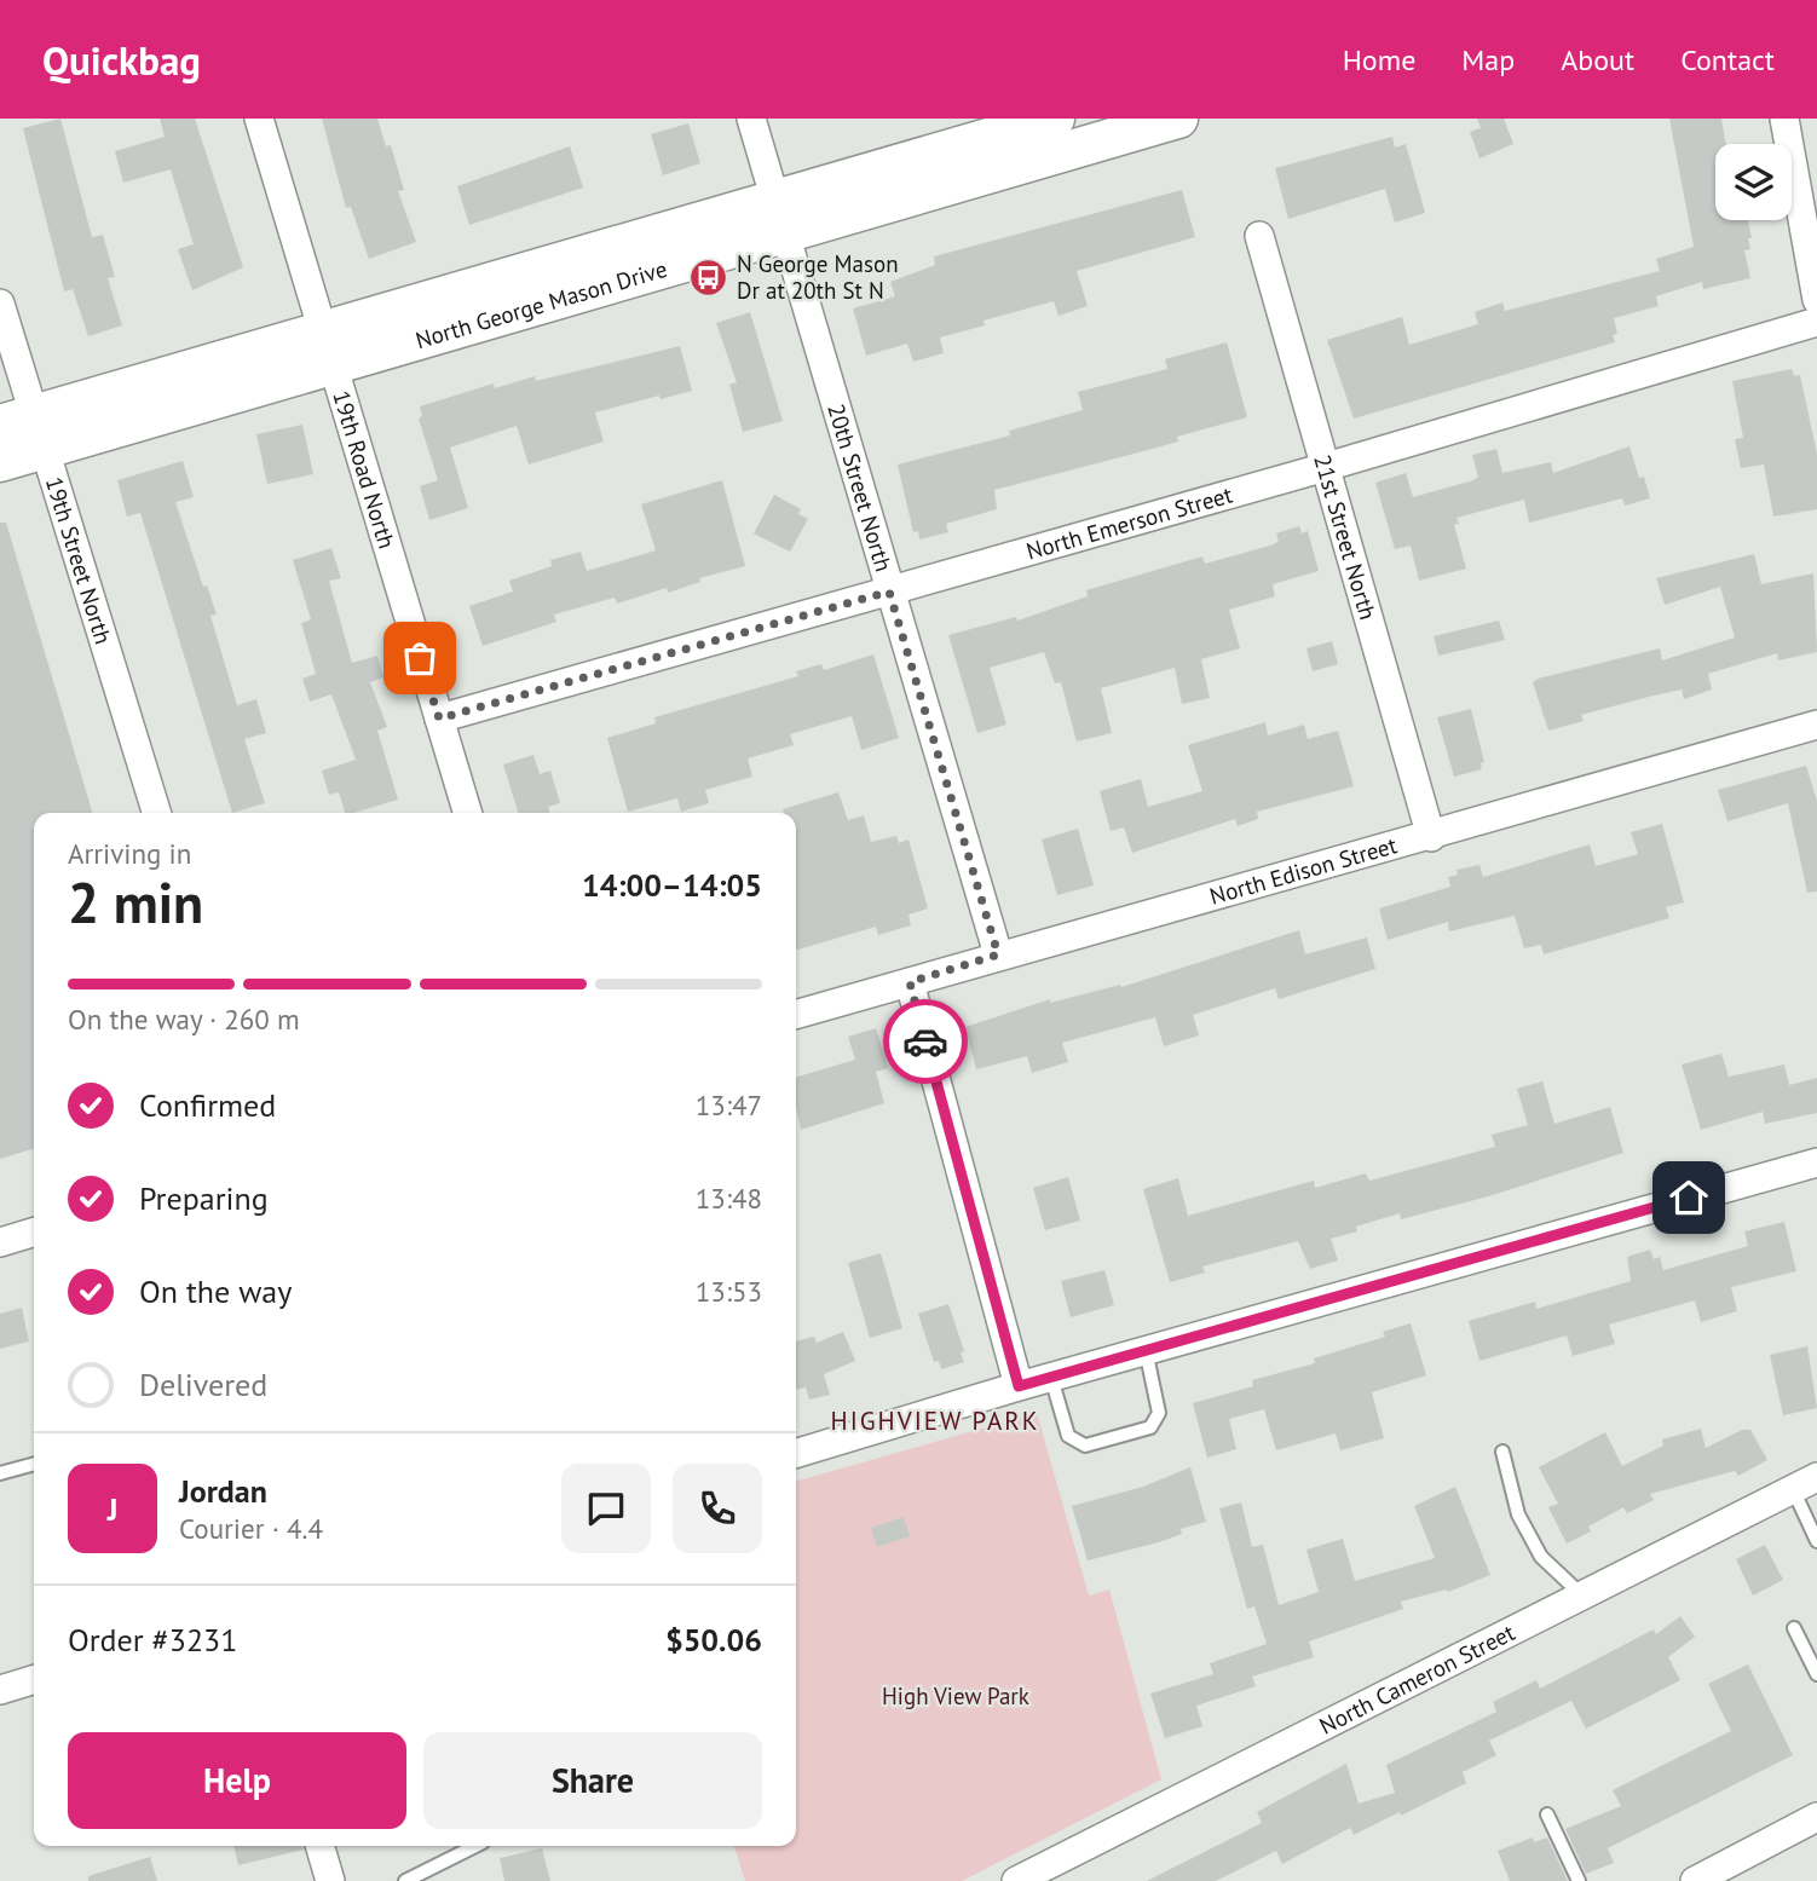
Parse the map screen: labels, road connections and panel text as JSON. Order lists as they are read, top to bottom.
{
  "streets": {
    "main road": ["North George Mason Drive"],
    "street": [
      "19th Road North",
      "20th Street North",
      "North Emerson Street",
      "21st Street North",
      "19th Street North",
      "North Edison Street",
      "North Cameron Street"
    ]
  },
  "crossings": [
    ["North George Mason Drive", "19th Road North"],
    ["North George Mason Drive", "20th Street North"],
    ["North George Mason Drive", "19th Street North"],
    ["19th Road North", "North Emerson Street"],
    ["20th Street North", "North Emerson Street"],
    ["20th Street North", "North Edison Street"],
    ["North Emerson Street", "21st Street North"],
    ["21st Street North", "North Edison Street"]
  ],
  "districts": ["HIGHVIEW PARK"],
  "parks": ["High View Park"],
  "places": {
    "bus stop": ["N George Mason Dr at 20th St N"]
  },
  "page": {
    "header": "Quickbag",
    "nav": [
      "Home",
      "Map",
      "About",
      "Contact"
    ],
    "heading": ["2 min", "Arriving in", "14:00–14:05"],
    "panel": [
      "Jordan",
      "Courier · 4.4",
      "Order #3231",
      "$50.06"
    ],
    "bar": "On the way · 260 m",
    "list": [
      ["Confirmed", "13:47"],
      ["Preparing", "13:48"],
      ["On the way", "13:53"],
      "Delivered"
    ],
    "round": "J",
    "buttons": ["Help", "Share"]
  }
}
